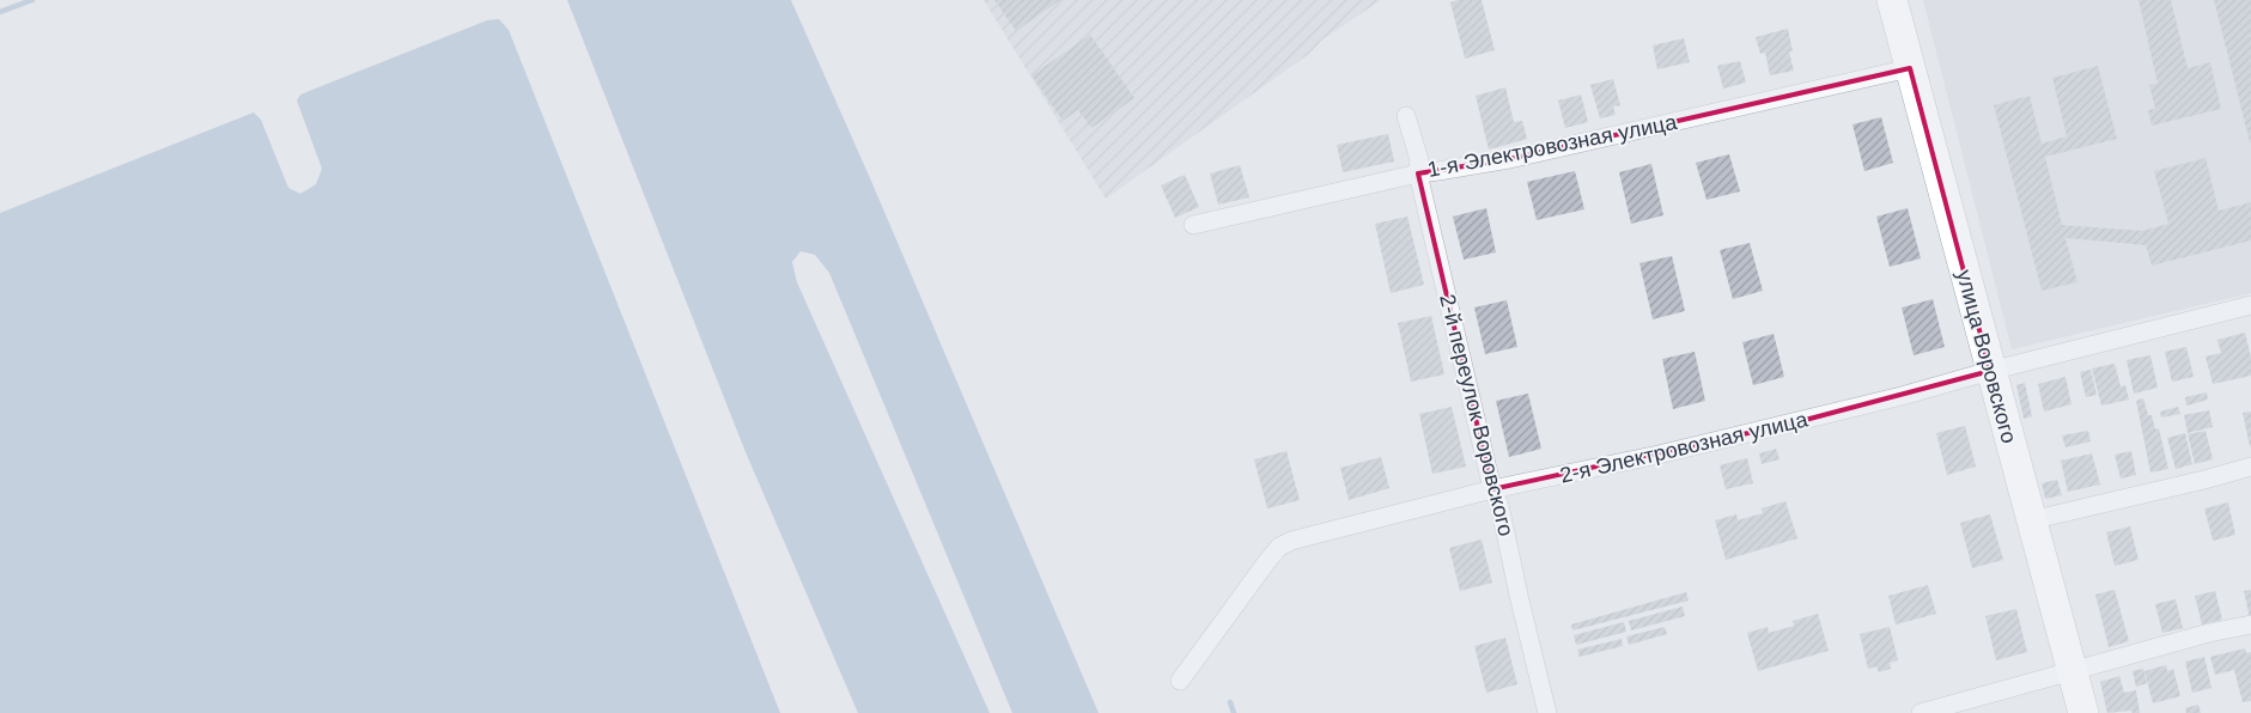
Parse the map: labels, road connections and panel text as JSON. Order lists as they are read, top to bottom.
{
  "streets": {
    "main road": ["улица Воровского"],
    "street": ["1-я Электровозная улица", "2-й переулок Воровского", "2-я Электровозная улица"]
  },
  "crossings": [
    ["1-я Электровозная улица", "улица Воровского"],
    ["1-я Электровозная улица", "2-й переулок Воровского"],
    ["улица Воровского", "2-я Электровозная улица"],
    ["2-й переулок Воровского", "2-я Электровозная улица"]
  ]
}
